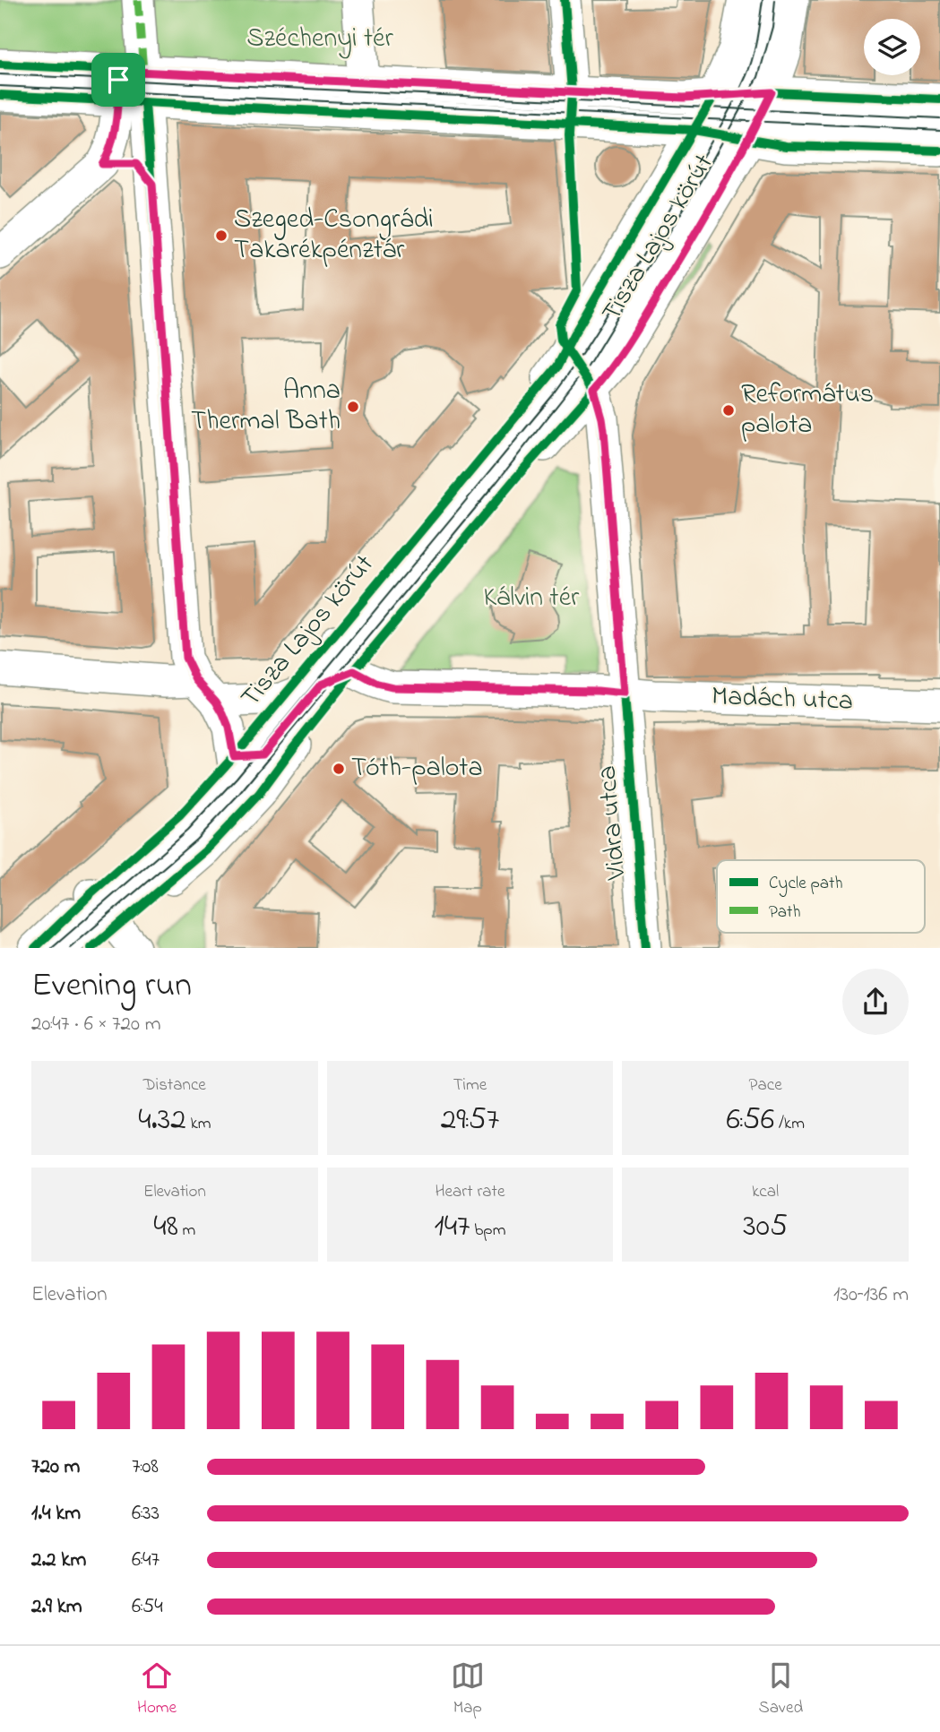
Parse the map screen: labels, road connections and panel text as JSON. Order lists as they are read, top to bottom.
{
  "streets": {
    "street": ["Tisza Lajos körút", "Madách utca", "Vidra utca"]
  },
  "crossings": [
    ["Madách utca", "Vidra utca"]
  ],
  "parks": ["Széchenyi tér", "Kálvin tér"],
  "places": [
    "Szeged-Csongrádi Takarékpénztár",
    "Anna Thermal Bath",
    "Református palota",
    "Tóth-palota"
  ],
  "legend": ["Cycle path", "Path"],
  "page": {
    "heading": ["Evening run", "20:47 · 6 × 720 m"],
    "stats": [
      ["Distance", "4.32 km"],
      ["Time", "29:57"],
      ["Pace", "6:56 /km"],
      ["Elevation", "48 m"],
      ["Heart rate", "147 bpm"],
      ["kcal", "305"]
    ],
    "chart": ["Elevation", "130–136 m"],
    "list": [
      {
        "name": "720 m",
        "note": "7:08"
      },
      {
        "name": "1.4 km",
        "note": "6:33"
      },
      {
        "name": "2.2 km",
        "note": "6:47"
      },
      {
        "name": "2.9 km",
        "note": "6:54"
      }
    ],
    "tabs": ["Home", "Map", "Saved"]
  }
}
